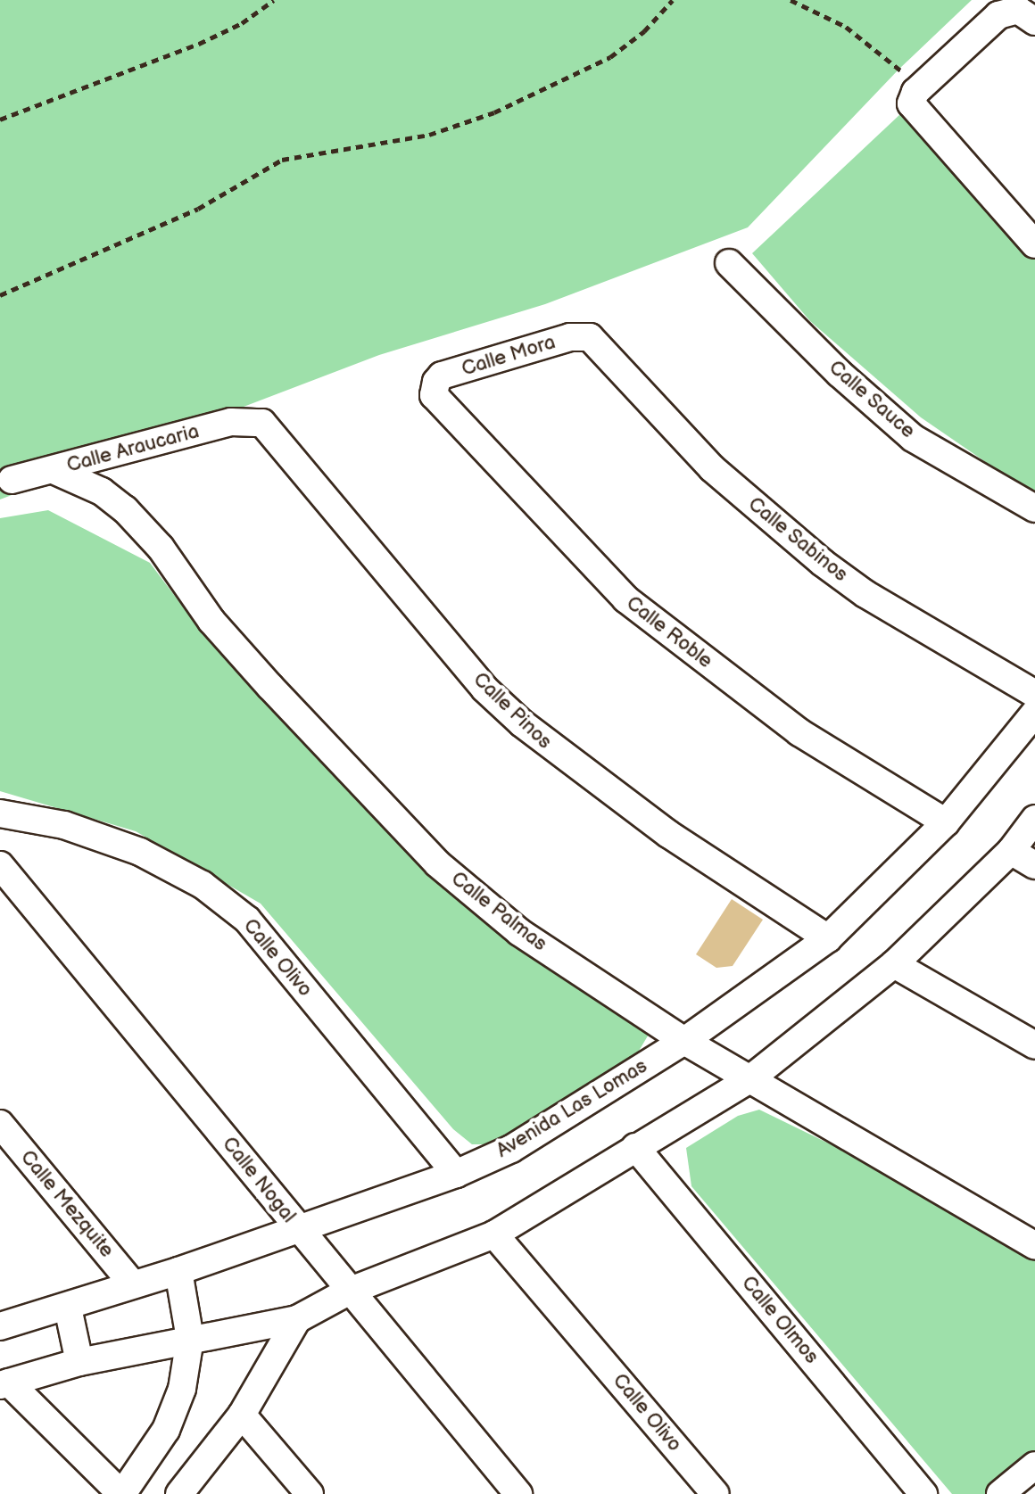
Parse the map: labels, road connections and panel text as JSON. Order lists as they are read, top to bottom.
{
  "streets": {
    "street": [
      "Calle Mora",
      "Calle Sauce",
      "Calle Araucaria",
      "Calle Sabinos",
      "Calle Roble",
      "Calle Pinos",
      "Calle Palmas",
      "Calle Olivo",
      "Avenida Las Lomas",
      "Calle Nogal",
      "Calle Mezquite",
      "Calle Olmos"
    ]
  },
  "crossings": [
    ["Calle Mora", "Calle Sabinos"],
    ["Calle Mora", "Calle Roble"],
    ["Calle Araucaria", "Calle Pinos"],
    ["Calle Araucaria", "Calle Palmas"],
    ["Calle Roble", "Avenida Las Lomas"],
    ["Calle Pinos", "Avenida Las Lomas"],
    ["Calle Palmas", "Avenida Las Lomas"],
    ["Calle Olivo", "Avenida Las Lomas"],
    ["Avenida Las Lomas", "Calle Nogal"],
    ["Avenida Las Lomas", "Calle Mezquite"]
  ]
}
